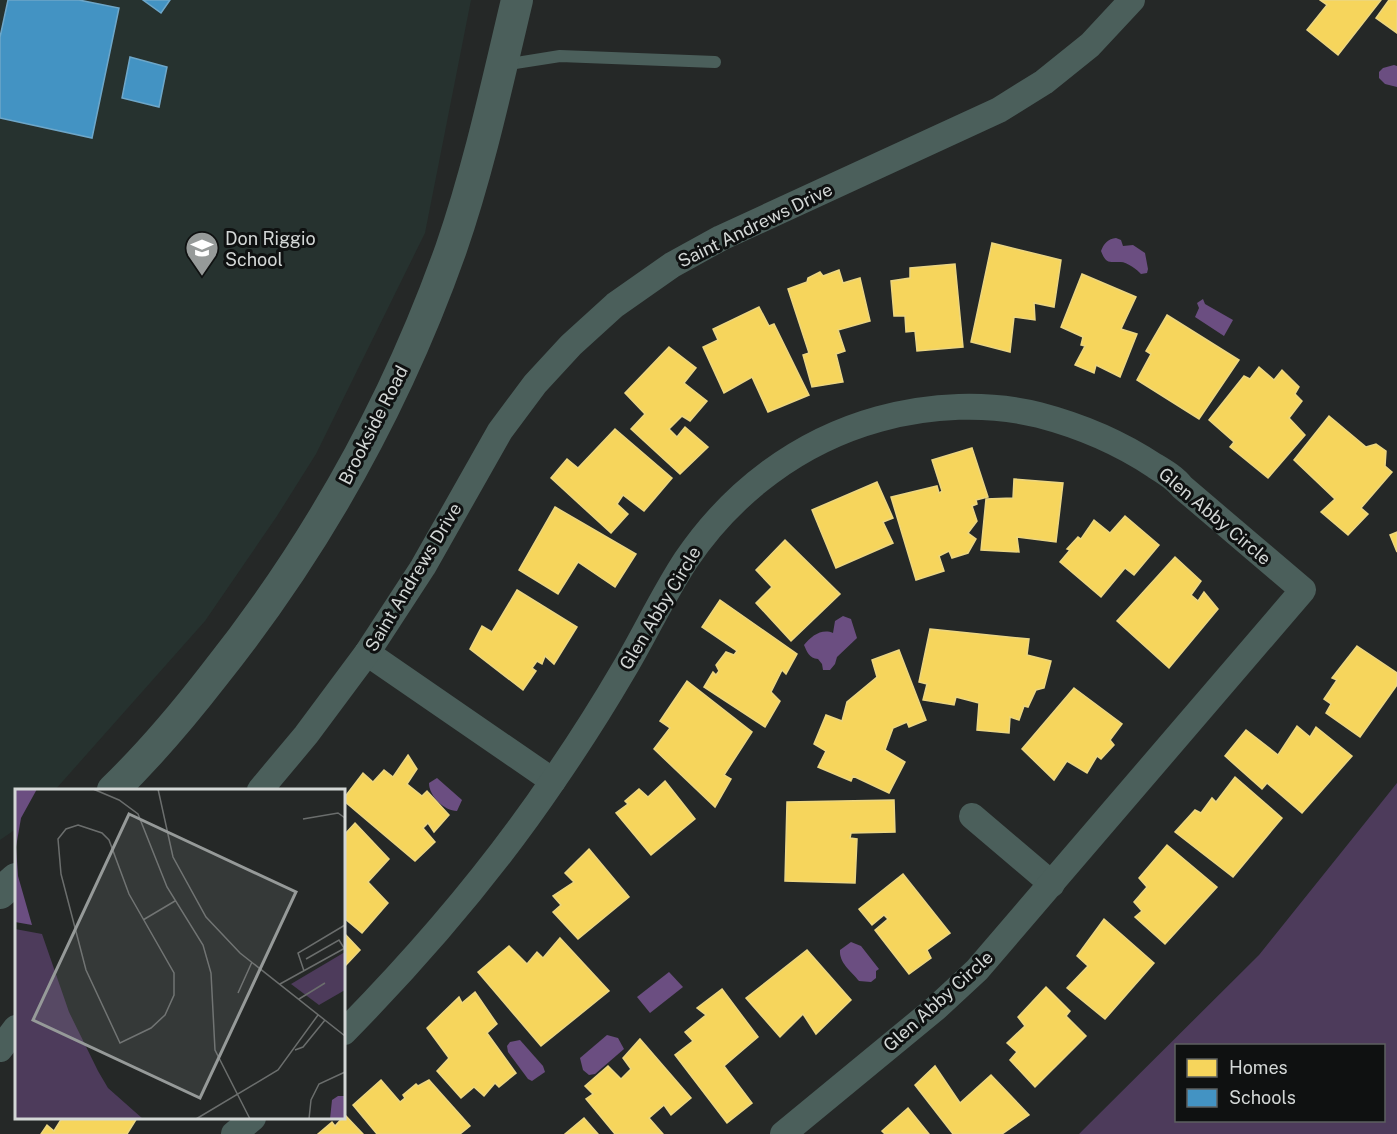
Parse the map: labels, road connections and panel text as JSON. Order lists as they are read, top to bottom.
{
  "streets": {
    "street": ["Saint Andrews Drive", "Brookside Road", "Glen Abby Circle"]
  },
  "places": {
    "school or university": ["Don Riggio School"]
  },
  "legend": ["Homes", "Schools"]
}
